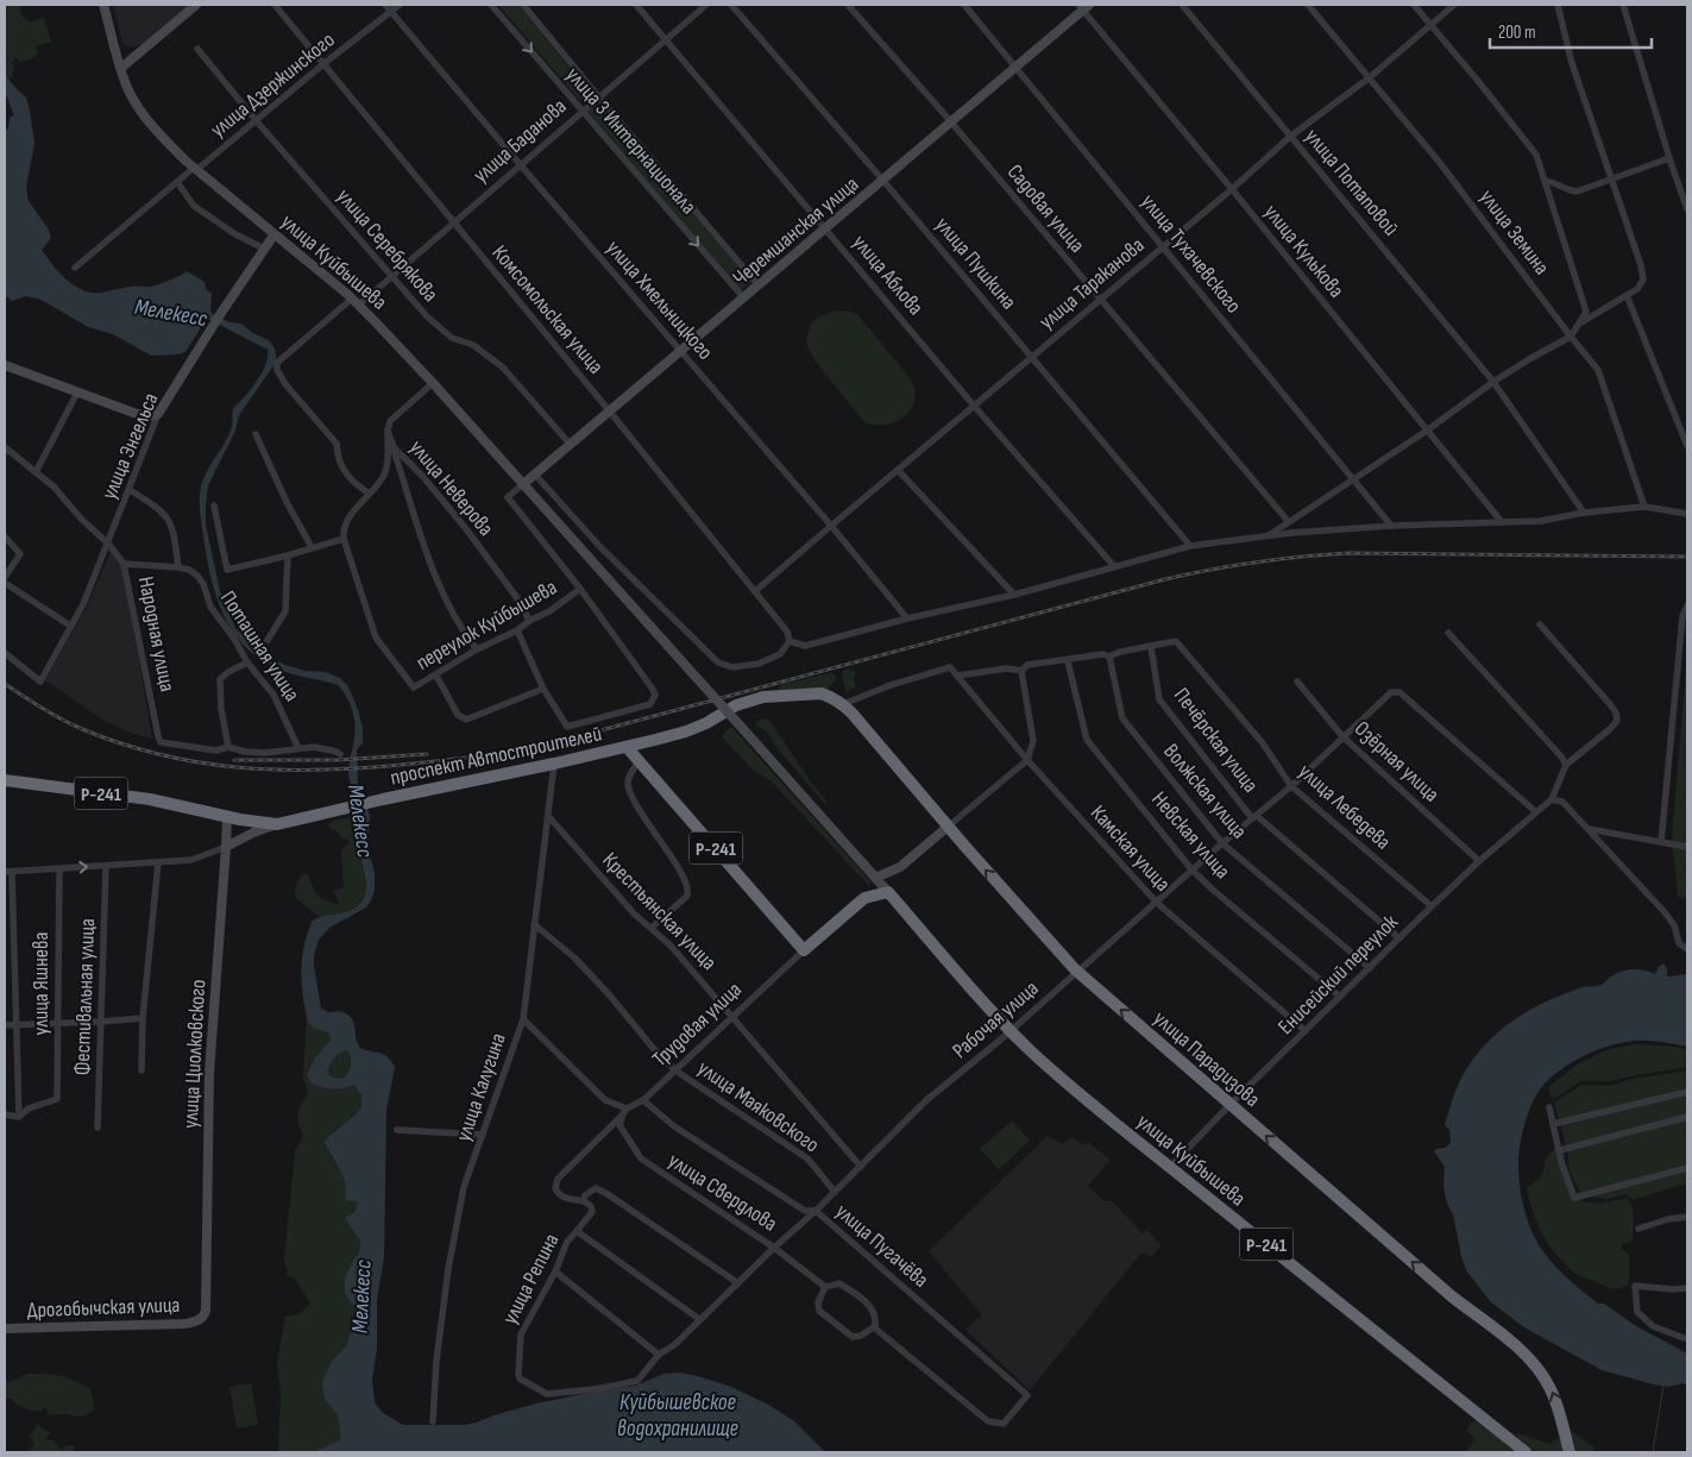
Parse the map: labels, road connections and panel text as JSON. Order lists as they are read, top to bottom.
{
  "streets": {
    "highway": [
      "улица Куйбышева",
      "проспект Автостроителей",
      "Р-241",
      "Трудовая улица",
      "улица Парадизова"
    ],
    "main road": [
      "Черемшанская улица",
      "улица Энгельса",
      "улица Циолковского",
      "Дрогобычская улица"
    ],
    "street": [
      "улица Дзержинского",
      "улица Баданова",
      "улица 3 Интернационала",
      "улица Потаповой",
      "Садовая улица",
      "улица Земина",
      "улица Серебрякова",
      "улица Кулькова",
      "улица Тухачевского",
      "улица Пушкина",
      "улица Аблова",
      "улица Тараканова",
      "улица Хмельницкого",
      "Комсомольская улица",
      "улица Неверова",
      "переулок Куйбышева",
      "Народная улица",
      "Поташная улица",
      "Печёрская улица",
      "Озёрная улица",
      "Волжская улица",
      "улица Лебедева",
      "Невская улица",
      "Камская улица",
      "Крестьянская улица",
      "Енисейский переулок",
      "улица Яшнева",
      "Фестивальная улица",
      "Рабочая улица",
      "улица Калугина",
      "улица Маяковского",
      "улица Свердлова",
      "улица Пугачёва",
      "улица Репина"
    ]
  },
  "crossings": [
    ["улица Дзержинского", "улица Серебрякова"],
    ["улица Дзержинского", "улица Куйбышева"],
    ["улица Дзержинского", "улица Хмельницкого"],
    ["улица Дзержинского", "Комсомольская улица"],
    ["улица Баданова", "улица 3 Интернационала"],
    ["улица Баданова", "улица Серебрякова"],
    ["улица Баданова", "улица Куйбышева"],
    ["улица Баданова", "улица Аблова"],
    ["улица Баданова", "улица Хмельницкого"],
    ["улица Баданова", "Комсомольская улица"],
    ["улица 3 Интернационала", "Черемшанская улица"],
    ["улица Потаповой", "улица Тараканова"],
    ["Садовая улица", "Черемшанская улица"],
    ["Садовая улица", "улица Тараканова"],
    ["Черемшанская улица", "улица Серебрякова"],
    ["Черемшанская улица", "улица Кулькова"],
    ["Черемшанская улица", "улица Тухачевского"],
    ["Черемшанская улица", "улица Куйбышева"],
    ["Черемшанская улица", "улица Пушкина"],
    ["Черемшанская улица", "улица Аблова"],
    ["Черемшанская улица", "улица Хмельницкого"],
    ["Черемшанская улица", "Комсомольская улица"],
    ["Черемшанская улица", "переулок Куйбышева"],
    ["улица Земина", "улица Тараканова"],
    ["улица Кулькова", "улица Тараканова"],
    ["улица Тухачевского", "улица Тараканова"],
    ["улица Куйбышева", "улица Энгельса"],
    ["улица Куйбышева", "улица Неверова"],
    ["улица Куйбышева", "переулок Куйбышева"],
    ["улица Куйбышева", "Енисейский переулок"],
    ["улица Куйбышева", "Рабочая улица"],
    ["улица Пушкина", "улица Тараканова"],
    ["улица Аблова", "улица Тараканова"],
    ["улица Тараканова", "улица Хмельницкого"],
    ["улица Тараканова", "Комсомольская улица"],
    ["улица Энгельса", "Народная улица"],
    ["улица Неверова", "переулок Куйбышева"],
    ["Печёрская улица", "улица Лебедева"],
    ["Печёрская улица", "Енисейский переулок"],
    ["Печёрская улица", "Рабочая улица"],
    ["проспект Автостроителей", "Р-241"],
    ["проспект Автостроителей", "улица Циолковского"],
    ["проспект Автостроителей", "улица Парадизова"],
    ["проспект Автостроителей", "улица Калугина"],
    ["Озёрная улица", "Енисейский переулок"],
    ["Озёрная улица", "Рабочая улица"],
    ["Волжская улица", "Енисейский переулок"],
    ["Волжская улица", "Рабочая улица"],
    ["Р-241", "Трудовая улица"],
    ["улица Лебедева", "Енисейский переулок"],
    ["улица Лебедева", "Рабочая улица"],
    ["Невская улица", "Енисейский переулок"],
    ["Невская улица", "Рабочая улица"],
    ["Камская улица", "Енисейский переулок"],
    ["Камская улица", "Рабочая улица"],
    ["Камская улица", "улица Парадизова"],
    ["Крестьянская улица", "Рабочая улица"],
    ["Крестьянская улица", "Трудовая улица"],
    ["Крестьянская улица", "улица Калугина"],
    ["Енисейский переулок", "Рабочая улица"],
    ["Енисейский переулок", "улица Парадизова"],
    ["Рабочая улица", "улица Парадизова"],
    ["Рабочая улица", "улица Маяковского"],
    ["Рабочая улица", "улица Свердлова"],
    ["Рабочая улица", "улица Пугачёва"],
    ["Рабочая улица", "улица Репина"],
    ["Трудовая улица", "улица Маяковского"],
    ["Трудовая улица", "улица Свердлова"],
    ["Трудовая улица", "улица Пугачёва"],
    ["Трудовая улица", "улица Репина"],
    ["улица Циолковского", "Дрогобычская улица"],
    ["улица Калугина", "улица Маяковского"],
    ["улица Свердлова", "улица Пугачёва"]
  ],
  "one_way": ["улица Парадизова"],
  "water": ["Мелекесс", "Куйбышевское водохранилище"],
  "scale_bar": "200 m"
}
